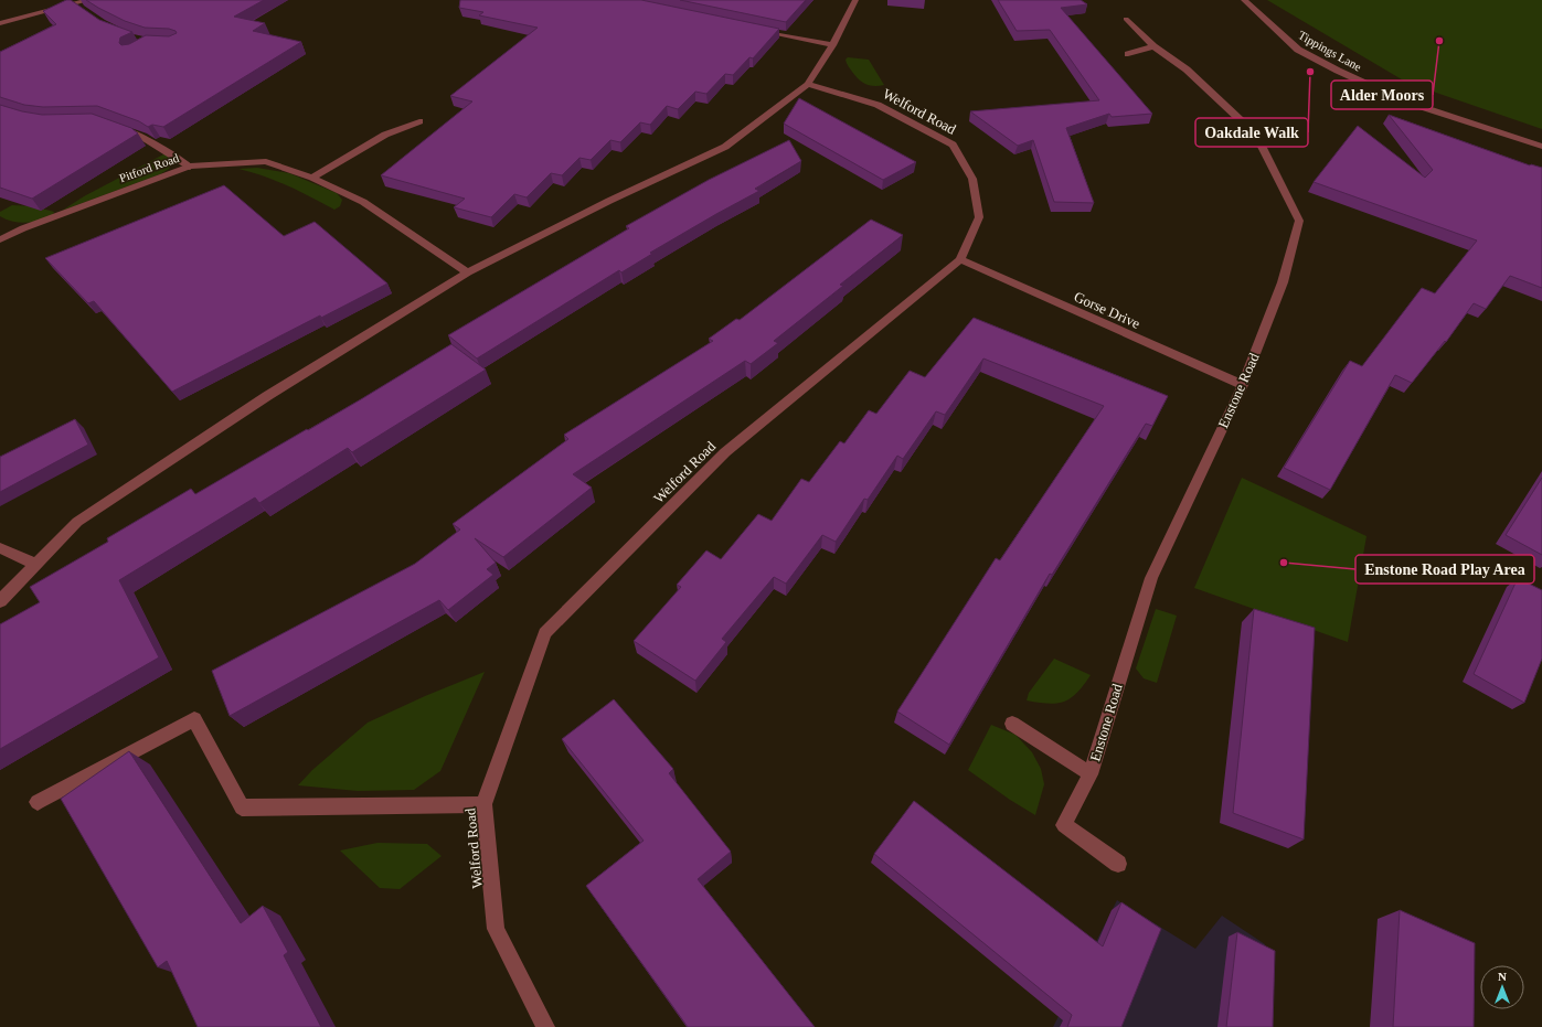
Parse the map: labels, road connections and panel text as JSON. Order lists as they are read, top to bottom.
{
  "streets": {
    "street": [
      "Tippings Lane",
      "Welford Road",
      "Pitford Road",
      "Gorse Drive",
      "Enstone Road"
    ]
  },
  "crossings": [
    ["Welford Road", "Gorse Drive"],
    ["Gorse Drive", "Enstone Road"]
  ],
  "places": ["Alder Moors", "Oakdale Walk", "Enstone Road Play Area"],
  "north": "top"
}
